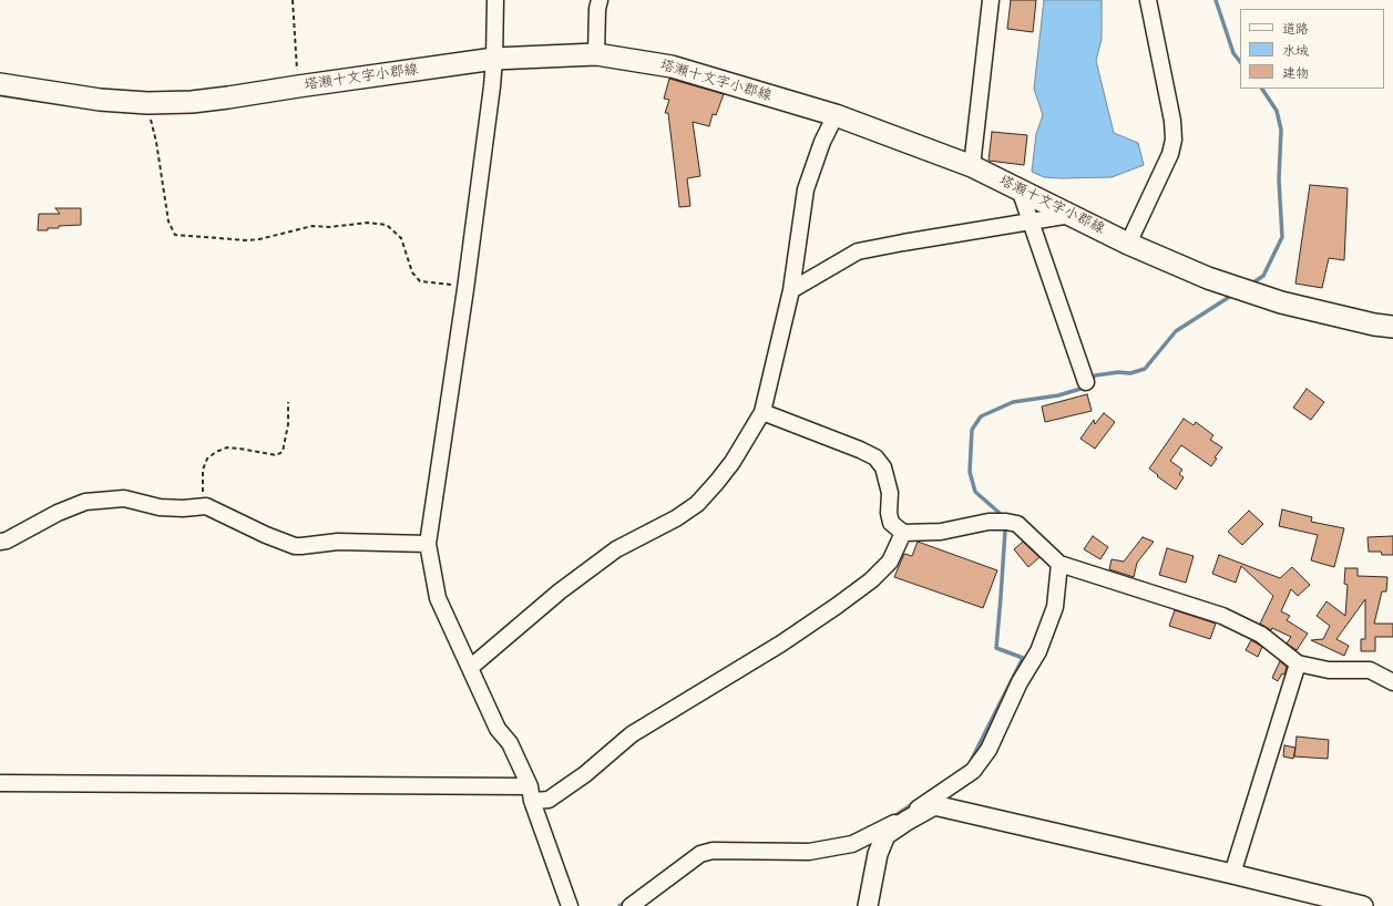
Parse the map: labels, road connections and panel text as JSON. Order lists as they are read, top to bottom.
{
  "streets": {
    "main road": ["塔瀬十文字小郡線"]
  },
  "legend": ["道路", "水域", "建物"]
}
